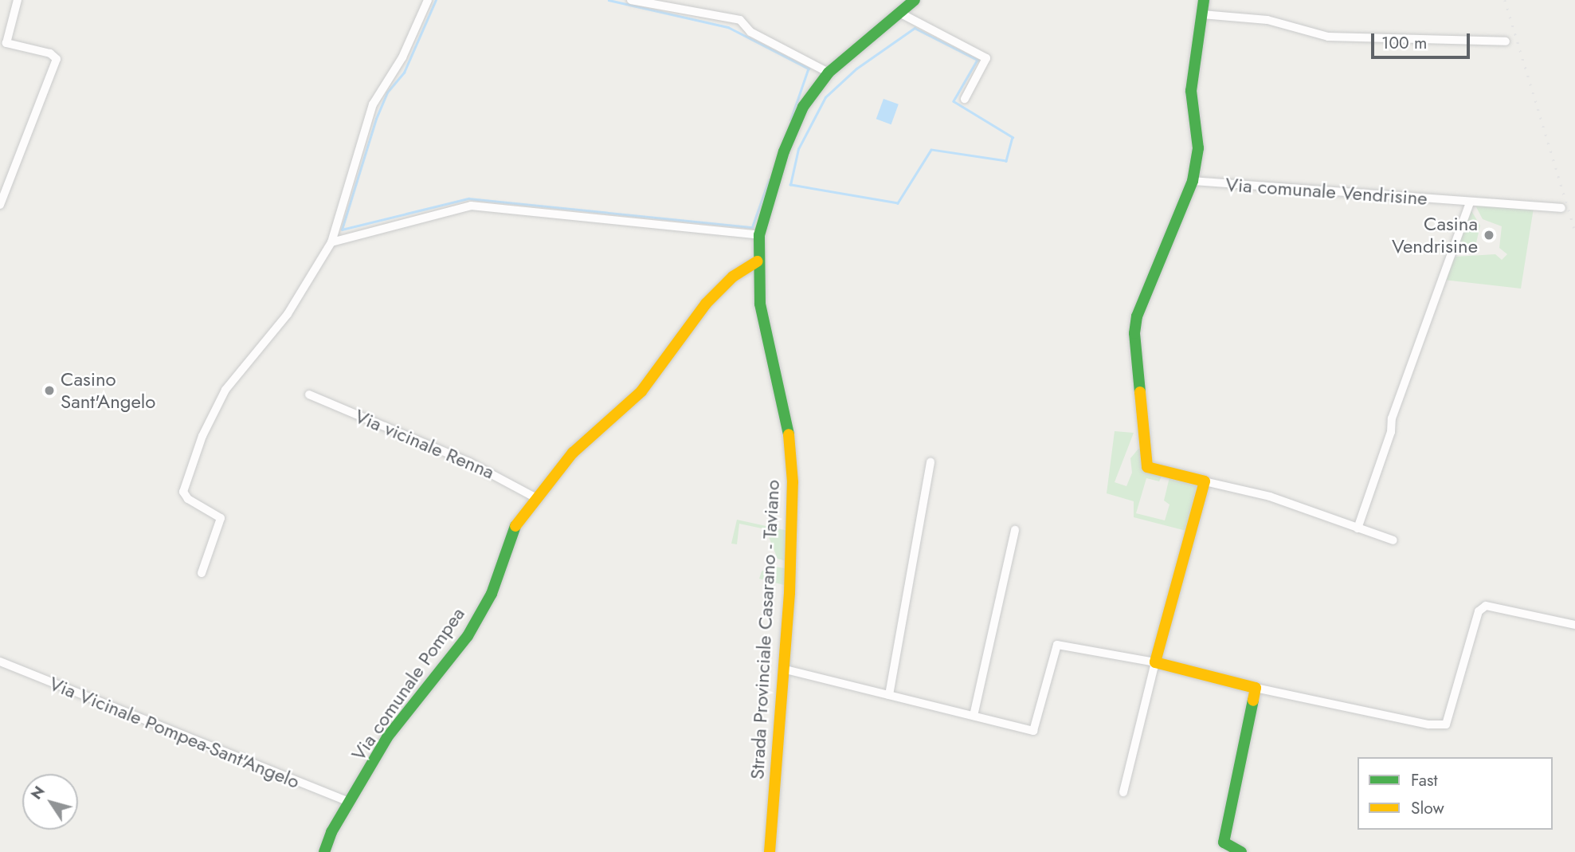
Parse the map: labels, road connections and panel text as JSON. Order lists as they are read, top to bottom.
{
  "streets": {
    "street": [
      "Via comunale Vendrisine",
      "Via vicinale Renna",
      "Strada Provinciale Casarano - Taviano",
      "Via comunale Pompea",
      "Via Vicinale Pompea-Sant'Angelo"
    ]
  },
  "crossings": [
    ["Via vicinale Renna", "Via comunale Pompea"],
    ["Strada Provinciale Casarano - Taviano", "Via comunale Pompea"],
    ["Via comunale Pompea", "Via Vicinale Pompea-Sant'Angelo"]
  ],
  "places": ["Casina Vendrisine", "Casino Sant'Angelo"],
  "legend": ["Fast", "Slow"],
  "scale_bar": "100 m",
  "north": "top left"
}
